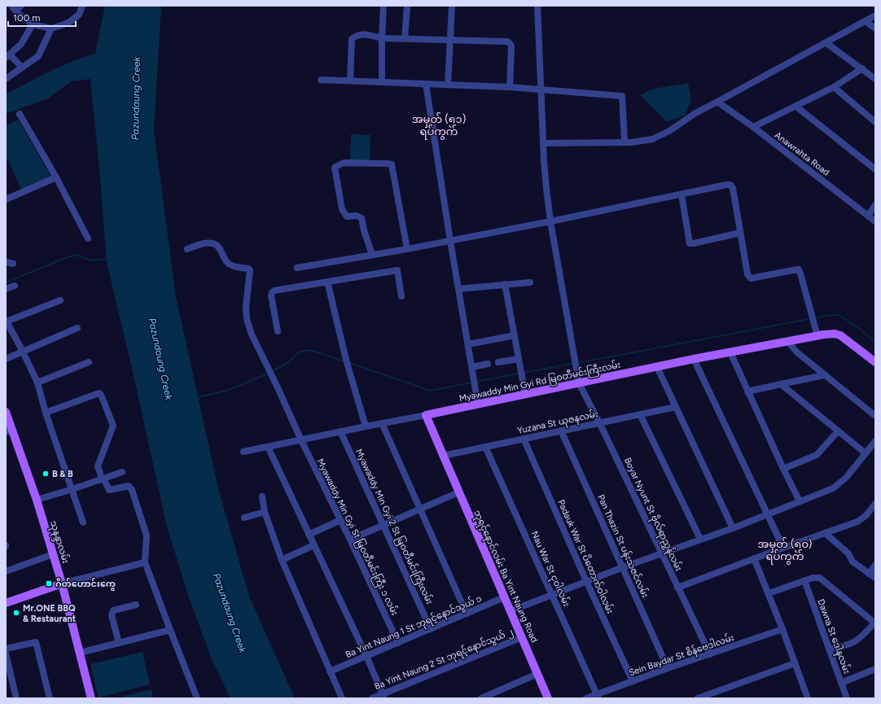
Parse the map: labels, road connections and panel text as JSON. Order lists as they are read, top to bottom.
{
  "streets": {
    "main road": ["Myawaddy Min Gyi Rd မြဝတီမင်းကြီးလမ်း", "သုနန္ဒာလမ်း", "ဘုရင့်နောင်လမ်း Ba Yint Naung Road"],
    "street": [
      "Anawrahta Road",
      "Yuzana St ယုဇနလမ်း",
      "Boyar Nyunt St ဗိုလ်ရာညွှန်လမ်း",
      "Myawaddy Min Gyi 2 St မြဝတီမင်းကြီးလမ်း",
      "Myawaddy Min Gyi St မြဝတီမင်းကြီး ၁ လမ်း",
      "Pan Thazin St ပန်းသဇင်လမ်း",
      "Padauk War St ပိတောက်ဝါလမ်း",
      "Nau War St ငုဝါလမ်း",
      "Ba Yint Naung 1 St ဘုရင့်နောင်သွယ် ၁",
      "Dawna St ဒေါနလမ်း",
      "Sein Baydar St စိန်ဗေဒါလမ်း",
      "Ba Yint Naung 2 St ဘုရင့်နောင်သွယ် ၂"
    ]
  },
  "crossings": [
    ["Myawaddy Min Gyi Rd မြဝတီမင်းကြီးလမ်း", "Boyar Nyunt St ဗိုလ်ရာညွှန်လမ်း"],
    ["Myawaddy Min Gyi Rd မြဝတီမင်းကြီးလမ်း", "Myawaddy Min Gyi 2 St မြဝတီမင်းကြီးလမ်း"],
    ["Myawaddy Min Gyi Rd မြဝတီမင်းကြီးလမ်း", "Myawaddy Min Gyi St မြဝတီမင်းကြီး ၁ လမ်း"],
    ["Myawaddy Min Gyi Rd မြဝတီမင်းကြီးလမ်း", "ဘုရင့်နောင်လမ်း Ba Yint Naung Road"],
    ["Yuzana St ယုဇနလမ်း", "Boyar Nyunt St ဗိုလ်ရာညွှန်လမ်း"],
    ["Yuzana St ယုဇနလမ်း", "Pan Thazin St ပန်းသဇင်လမ်း"],
    ["Yuzana St ယုဇနလမ်း", "Padauk War St ပိတောက်ဝါလမ်း"],
    ["Yuzana St ယုဇနလမ်း", "Nau War St ငုဝါလမ်း"],
    ["Yuzana St ယုဇနလမ်း", "ဘုရင့်နောင်လမ်း Ba Yint Naung Road"],
    ["Boyar Nyunt St ဗိုလ်ရာညွှန်လမ်း", "Sein Baydar St စိန်ဗေဒါလမ်း"],
    ["Myawaddy Min Gyi 2 St မြဝတီမင်းကြီးလမ်း", "Ba Yint Naung 1 St ဘုရင့်နောင်သွယ် ၁"],
    ["Myawaddy Min Gyi St မြဝတီမင်းကြီး ၁ လမ်း", "Ba Yint Naung 1 St ဘုရင့်နောင်သွယ် ၁"],
    ["Pan Thazin St ပန်းသဇင်လမ်း", "Sein Baydar St စိန်ဗေဒါလမ်း"],
    ["Padauk War St ပိတောက်ဝါလမ်း", "Sein Baydar St စိန်ဗေဒါလမ်း"],
    ["Nau War St ငုဝါလမ်း", "Sein Baydar St စိန်ဗေဒါလမ်း"],
    ["ဘုရင့်နောင်လမ်း Ba Yint Naung Road", "Ba Yint Naung 1 St ဘုရင့်နောင်သွယ် ၁"],
    ["ဘုရင့်နောင်လမ်း Ba Yint Naung Road", "Ba Yint Naung 2 St ဘုရင့်နောင်သွယ် ၂"]
  ],
  "districts": ["အမှတ် (၅၁) ရပ်ကွက်", "အမှတ် (၅၀) ရပ်ကွက်"],
  "water": ["Pazundaung Creek"],
  "places": {
    "other": ["B & B", "Mr.ONE BBQ & Restaurant"],
    "transit": ["ဂိတ်ဟောင်းကွေ"]
  },
  "scale_bar": "100 m"
}
